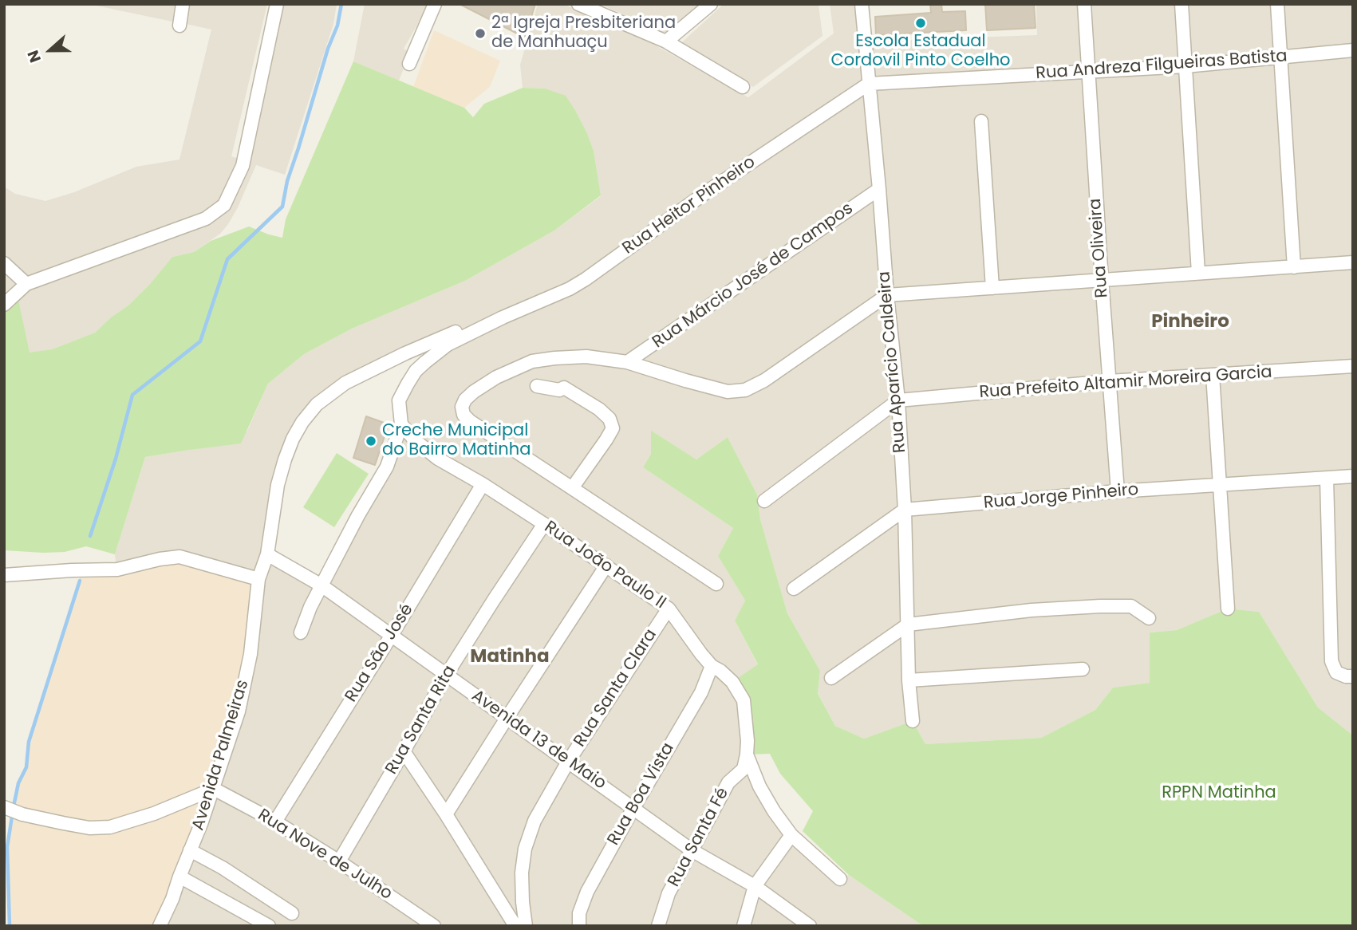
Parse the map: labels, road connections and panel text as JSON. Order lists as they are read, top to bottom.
{
  "streets": {
    "street": [
      "Rua Andreza Filgueiras Batista",
      "Rua Heitor Pinheiro",
      "Rua Oliveira",
      "Rua Márcio José de Campos",
      "Rua Aparício Caldeira",
      "Rua Prefeito Altamir Moreira Garcia",
      "Rua Jorge Pinheiro",
      "Rua João Paulo II",
      "Rua São José",
      "Rua Santa Clara",
      "Rua Santa Rita",
      "Avenida 13 de Maio",
      "Avenida Palmeiras",
      "Rua Boa Vista",
      "Rua Santa Fé",
      "Rua Nove de Julho"
    ]
  },
  "crossings": [
    ["Rua Andreza Filgueiras Batista", "Rua Heitor Pinheiro"],
    ["Rua Andreza Filgueiras Batista", "Rua Oliveira"],
    ["Rua Andreza Filgueiras Batista", "Rua Aparício Caldeira"],
    ["Rua Heitor Pinheiro", "Rua Aparício Caldeira"],
    ["Rua Heitor Pinheiro", "Avenida Palmeiras"],
    ["Rua Oliveira", "Rua Prefeito Altamir Moreira Garcia"],
    ["Rua Oliveira", "Rua Jorge Pinheiro"],
    ["Rua Márcio José de Campos", "Rua Aparício Caldeira"],
    ["Rua Aparício Caldeira", "Rua Prefeito Altamir Moreira Garcia"],
    ["Rua Aparício Caldeira", "Rua Jorge Pinheiro"],
    ["Rua João Paulo II", "Rua São José"],
    ["Rua João Paulo II", "Rua Santa Clara"],
    ["Rua João Paulo II", "Rua Santa Rita"],
    ["Rua João Paulo II", "Rua Boa Vista"],
    ["Rua João Paulo II", "Rua Santa Fé"],
    ["Rua São José", "Avenida 13 de Maio"],
    ["Rua São José", "Rua Nove de Julho"],
    ["Rua Santa Clara", "Avenida 13 de Maio"],
    ["Rua Santa Rita", "Avenida 13 de Maio"],
    ["Rua Santa Rita", "Rua Nove de Julho"],
    ["Avenida 13 de Maio", "Avenida Palmeiras"],
    ["Avenida 13 de Maio", "Rua Boa Vista"],
    ["Avenida 13 de Maio", "Rua Santa Fé"],
    ["Avenida Palmeiras", "Rua Nove de Julho"]
  ],
  "districts": ["Pinheiro", "Matinha"],
  "parks": ["RPPN Matinha"],
  "places": ["Escola Estadual Cordovil Pinto Coelho", "2ª Igreja Presbiteriana de Manhuaçu", "Creche Municipal do Bairro Matinha"],
  "north": "left"
}
